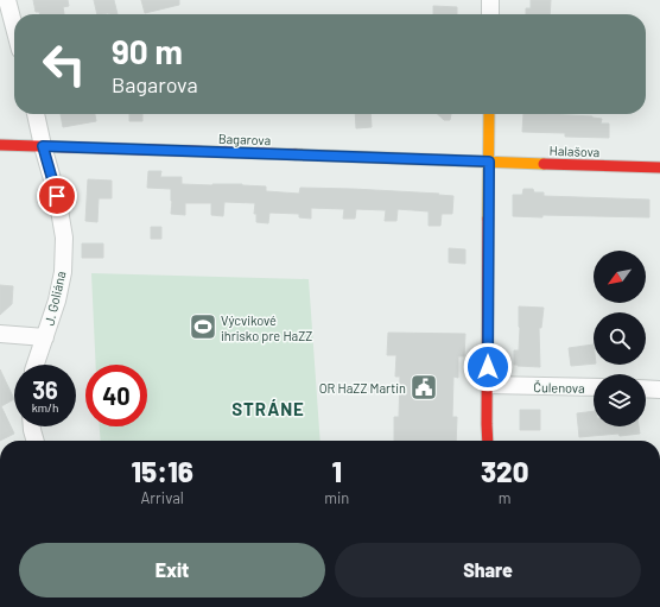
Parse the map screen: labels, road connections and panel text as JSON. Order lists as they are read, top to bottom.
{
  "streets": {
    "street": [
      "Bagarova",
      "Halašova",
      "J. Goliána",
      "Čulenova"
    ]
  },
  "crossings": [
    ["Bagarova", "Halašova"],
    ["Bagarova", "J. Goliána"]
  ],
  "districts": ["STRÁNE"],
  "places": {
    "sports": ["Výcvikové ihrisko pre HaZZ"],
    "public building": ["OR HaZZ Martin"]
  },
  "north": "bottom left",
  "page": {
    "turn": ["90 m", "Bagarova"],
    "speed": "36 km/h",
    "limit": "40",
    "eta": [
      "15:16",
      "Arrival",
      "1",
      "min",
      "320",
      "m"
    ],
    "buttons": ["Exit", "Share"]
  }
}
